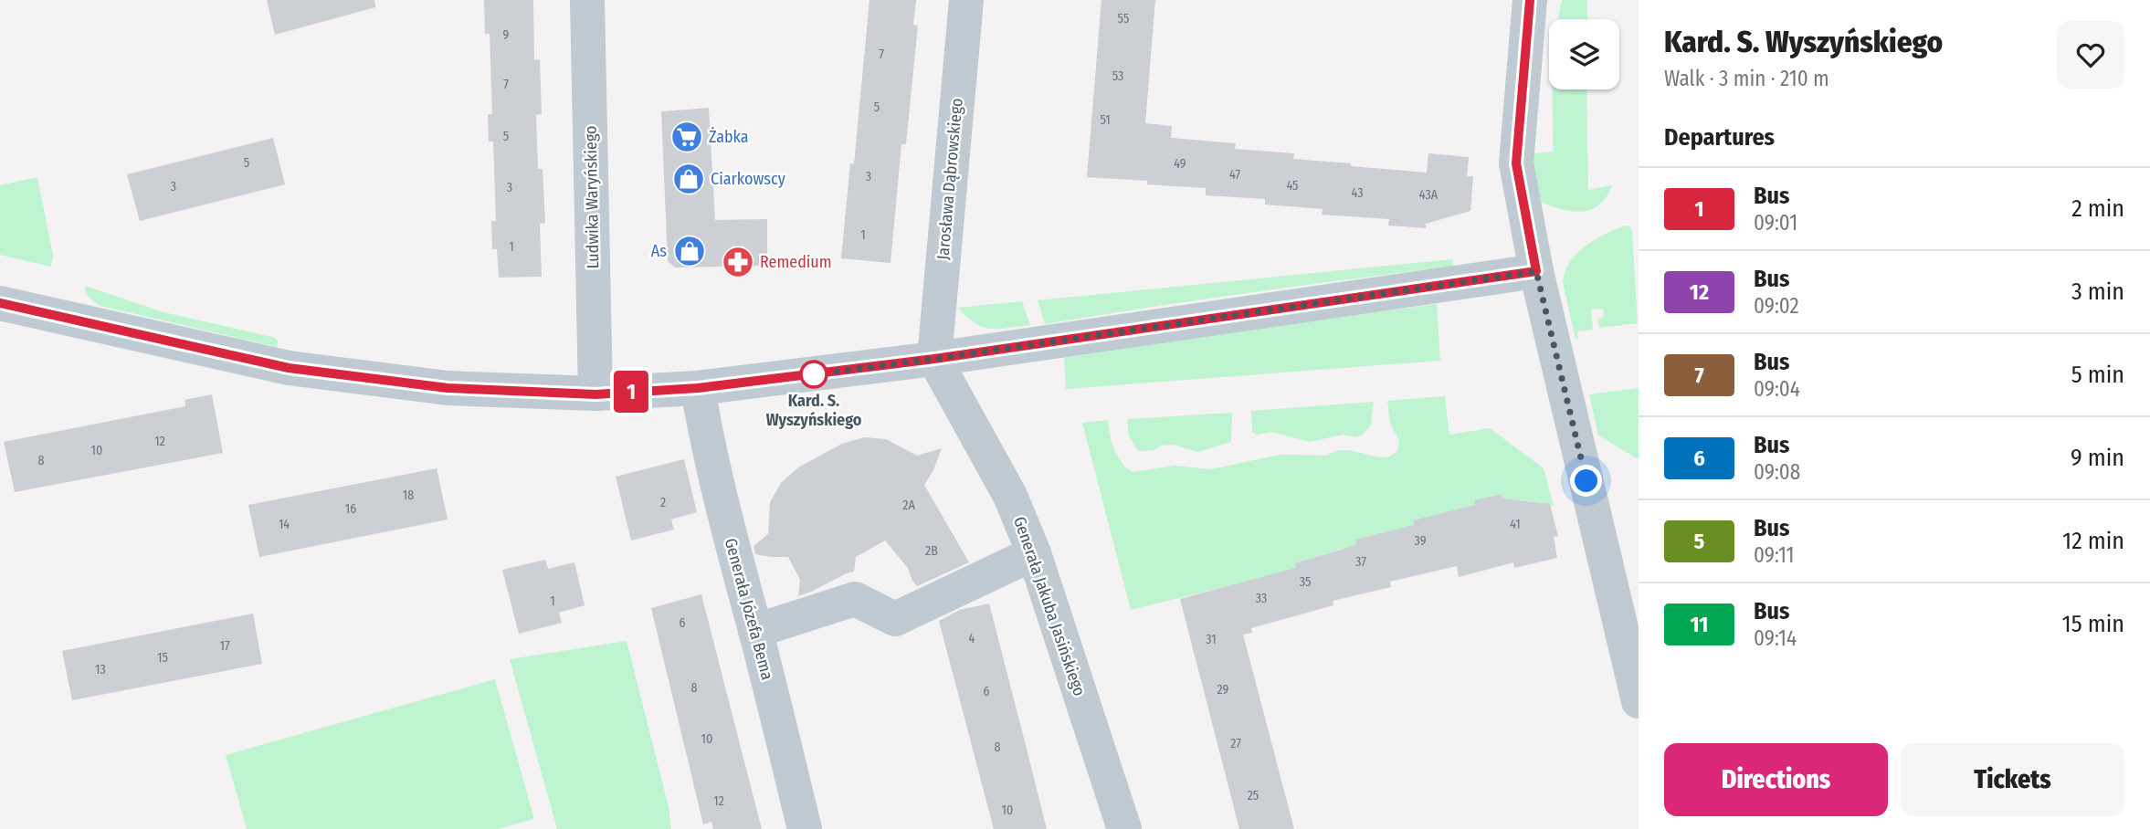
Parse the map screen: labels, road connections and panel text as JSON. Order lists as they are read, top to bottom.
{
  "streets": {
    "street": [
      "Jarosława Dąbrowskiego",
      "Ludwika Waryńskiego",
      "Generała Jakuba Jasińskiego",
      "Generała Józefa Bema"
    ]
  },
  "crossings": [
    ["Jarosława Dąbrowskiego", "Generała Jakuba Jasińskiego"]
  ],
  "places": {
    "supermarket": ["Żabka"],
    "shop": ["Ciarkowscy", "As"],
    "pharmacy": ["Remedium"],
    "other": ["Kard. S. Wyszyńskiego"]
  },
  "lines": ["bus line 1"],
  "house_numbers": [
    "55",
    "9",
    "7",
    "53",
    "7",
    "5",
    "51",
    "5",
    "5",
    "49",
    "47",
    "3",
    "45",
    "3",
    "3",
    "43",
    "43A",
    "1",
    "1",
    "12",
    "10",
    "8",
    "18",
    "2",
    "2A",
    "16",
    "14",
    "41",
    "39",
    "2B",
    "37",
    "35",
    "33",
    "1",
    "6",
    "4",
    "31",
    "17",
    "15",
    "13",
    "8",
    "29",
    "6",
    "10",
    "27",
    "8",
    "25",
    "12",
    "10"
  ],
  "page": {
    "on_map": "1",
    "heading": [
      ["Kard. S. Wyszyńskiego", "Walk · 3 min · 210 m"],
      "Departures"
    ],
    "list": [
      {
        "mark": "1",
        "name": "Bus",
        "note": "09:01",
        "value": "2 min"
      },
      {
        "mark": "12",
        "name": "Bus",
        "note": "09:02",
        "value": "3 min"
      },
      {
        "mark": "7",
        "name": "Bus",
        "note": "09:04",
        "value": "5 min"
      },
      {
        "mark": "6",
        "name": "Bus",
        "note": "09:08",
        "value": "9 min"
      },
      {
        "mark": "5",
        "name": "Bus",
        "note": "09:11",
        "value": "12 min"
      },
      {
        "mark": "11",
        "name": "Bus",
        "note": "09:14",
        "value": "15 min"
      }
    ],
    "buttons": ["Directions", "Tickets"]
  }
}
